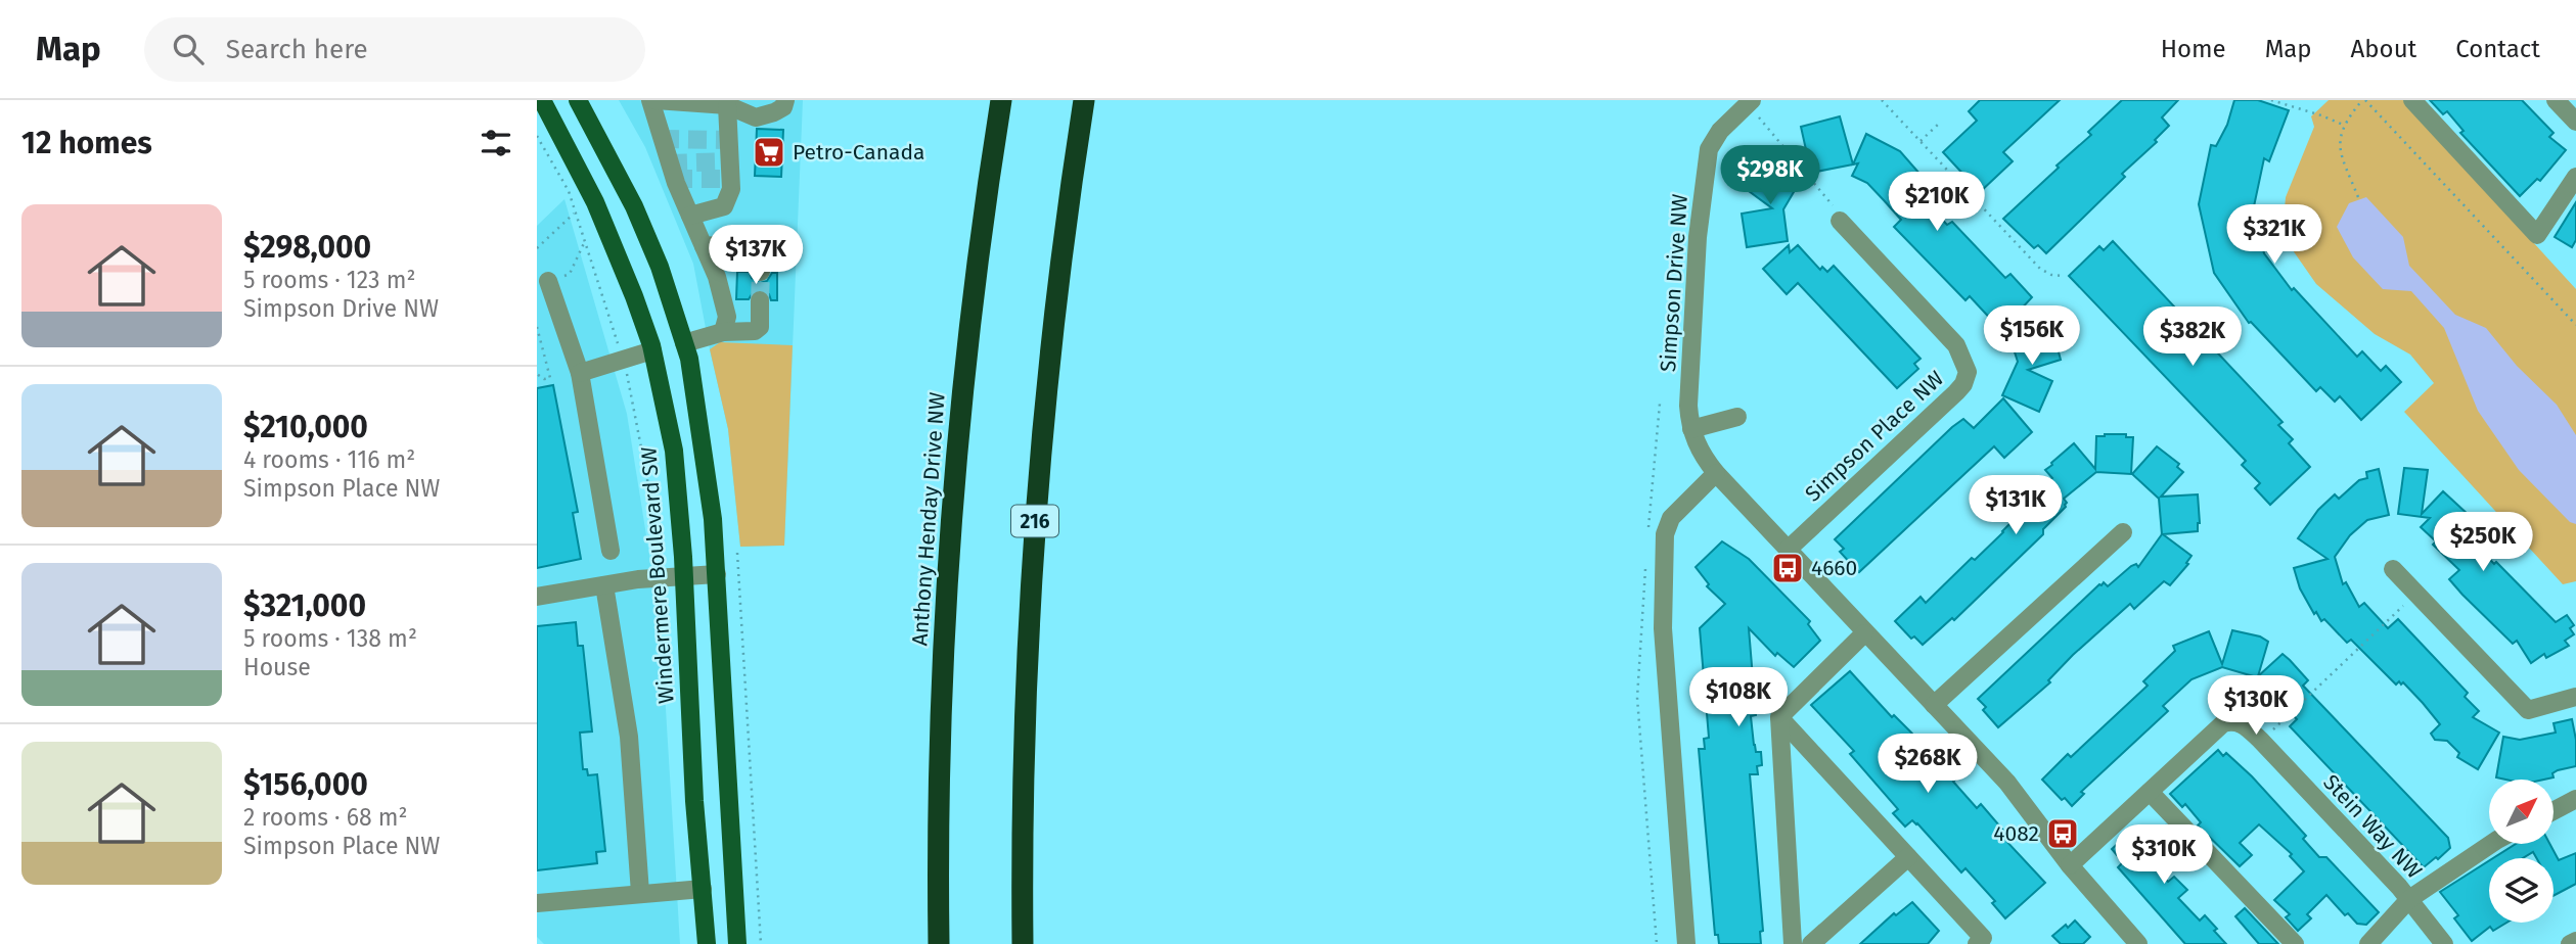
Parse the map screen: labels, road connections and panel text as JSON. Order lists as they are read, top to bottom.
{
  "streets": {
    "highway": ["Anthony Henday Drive NW", "216"],
    "main road": ["Windermere Boulevard SW"],
    "street": ["Simpson Drive NW", "Simpson Place NW", "Stein Way NW"]
  },
  "crossings": [
    ["Simpson Drive NW", "Simpson Place NW"],
    ["Simpson Drive NW", "Stein Way NW"]
  ],
  "places": {
    "supermarket": ["Petro-Canada"],
    "bus stop": ["4660", "4082"]
  },
  "north": "top right",
  "page": {
    "header": "Map",
    "search": "Search here",
    "nav": [
      "Home",
      "Map",
      "About",
      "Contact"
    ],
    "heading": "12 homes",
    "price": [
      "$298K",
      "$210K",
      "$321K",
      "$137K",
      "$156K",
      "$382K",
      "$131K",
      "$250K",
      "$108K",
      "$130K",
      "$268K",
      "$310K"
    ],
    "list": [
      {
        "name": "$298,000",
        "note": "5 rooms · 123 m² · Simpson Drive NW"
      },
      {
        "name": "$210,000",
        "note": "4 rooms · 116 m² · Simpson Place NW"
      },
      {
        "name": "$321,000",
        "note": "5 rooms · 138 m² · House"
      },
      {
        "name": "$156,000",
        "note": "2 rooms · 68 m² · Simpson Place NW"
      }
    ]
  }
}
